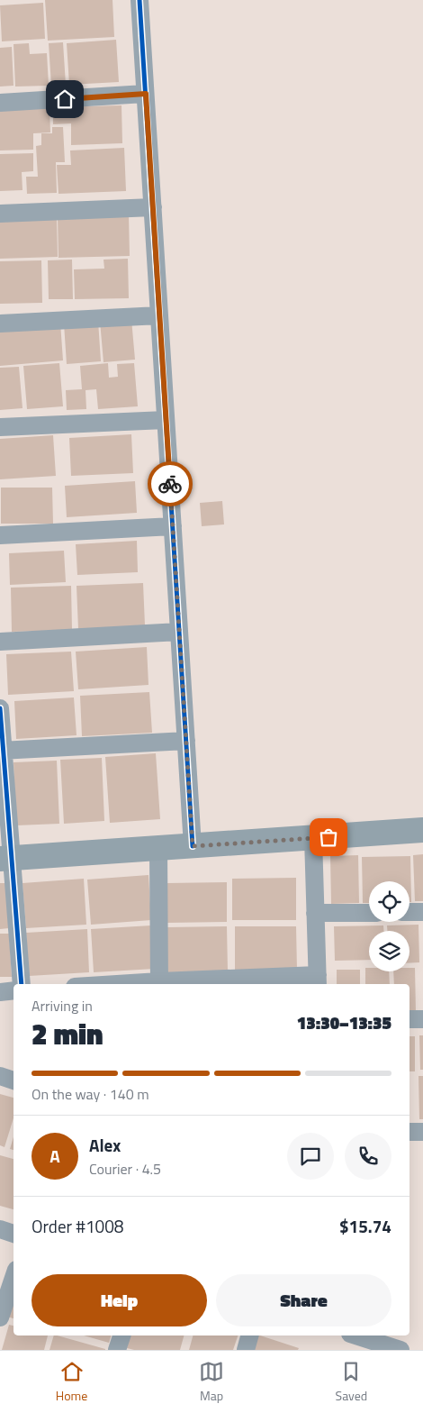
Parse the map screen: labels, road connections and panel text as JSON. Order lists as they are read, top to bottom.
{
  "page": {
    "heading": ["2 min", "Arriving in", "13:30–13:35"],
    "panel": [
      "Alex",
      "Courier · 4.5",
      "Order #1008",
      "$15.74"
    ],
    "bar": "On the way · 140 m",
    "round": "A",
    "buttons": ["Help", "Share"],
    "tabs": ["Home", "Map", "Saved"]
  }
}
